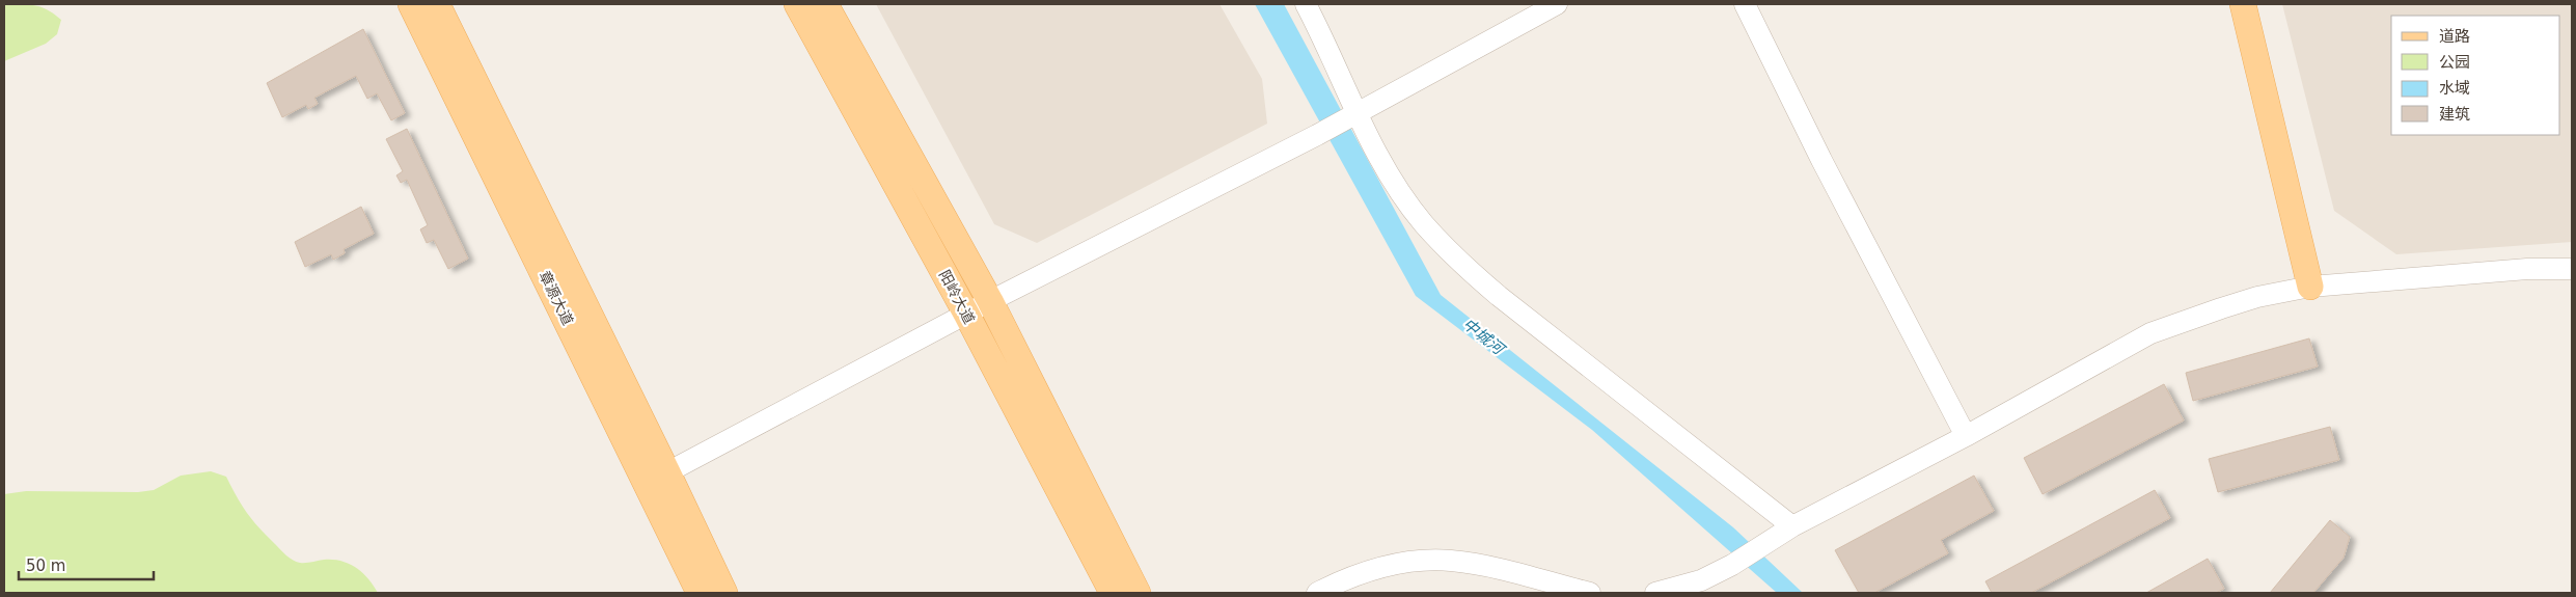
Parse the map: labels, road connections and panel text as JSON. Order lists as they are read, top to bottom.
{
  "streets": {
    "main road": ["阳岭大道", "章源大道"]
  },
  "water": ["中城河"],
  "legend": [
    "道路",
    "公园",
    "水域",
    "建筑"
  ],
  "scale_bar": "50 m"
}
